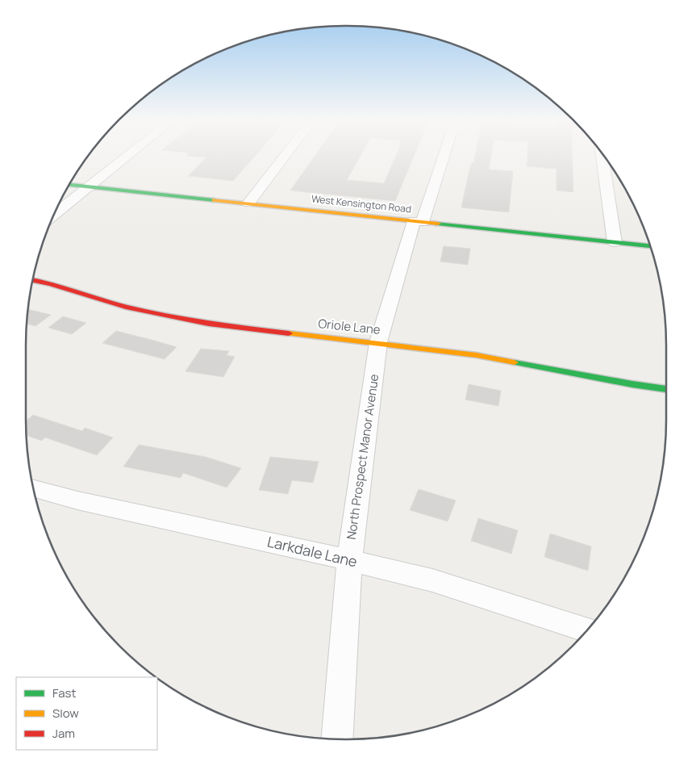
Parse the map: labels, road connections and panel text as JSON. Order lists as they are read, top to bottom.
{
  "streets": {
    "main road": ["West Kensington Road", "Oriole Lane"],
    "street": ["North Prospect Manor Avenue", "Larkdale Lane"]
  },
  "crossings": [
    ["West Kensington Road", "North Prospect Manor Avenue"],
    ["Oriole Lane", "North Prospect Manor Avenue"],
    ["North Prospect Manor Avenue", "Larkdale Lane"]
  ],
  "legend": ["Fast", "Slow", "Jam"]
}
